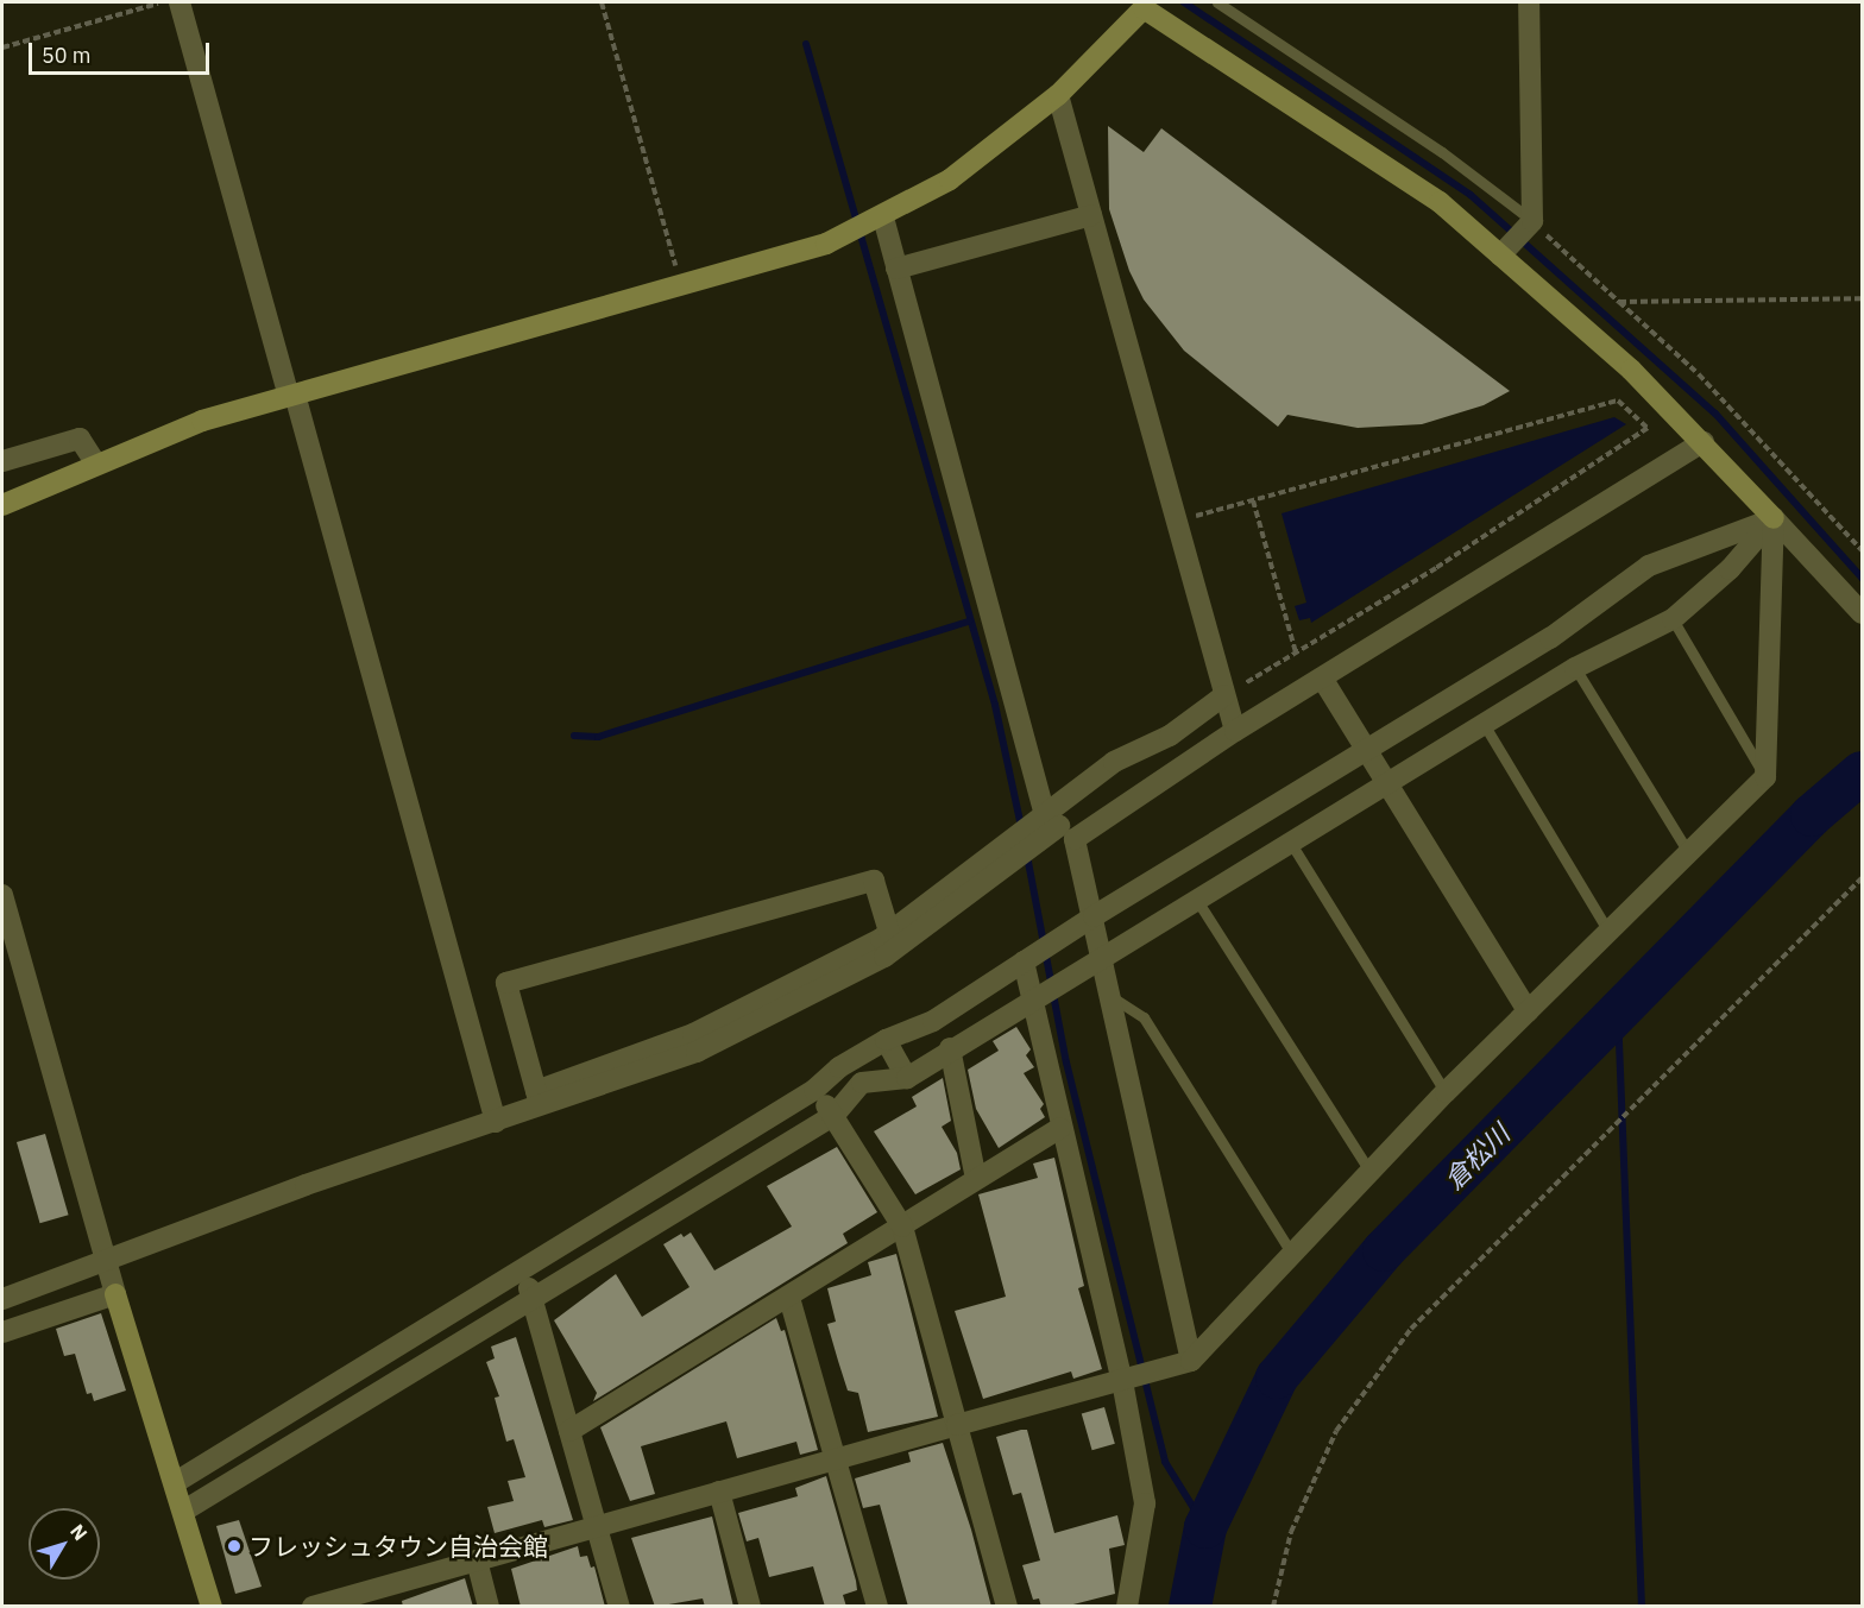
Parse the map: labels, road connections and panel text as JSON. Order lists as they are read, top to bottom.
{
  "water": ["倉松川"],
  "places": ["フレッシュタウン自治会館"],
  "scale_bar": "50 m",
  "north": "top right"
}
